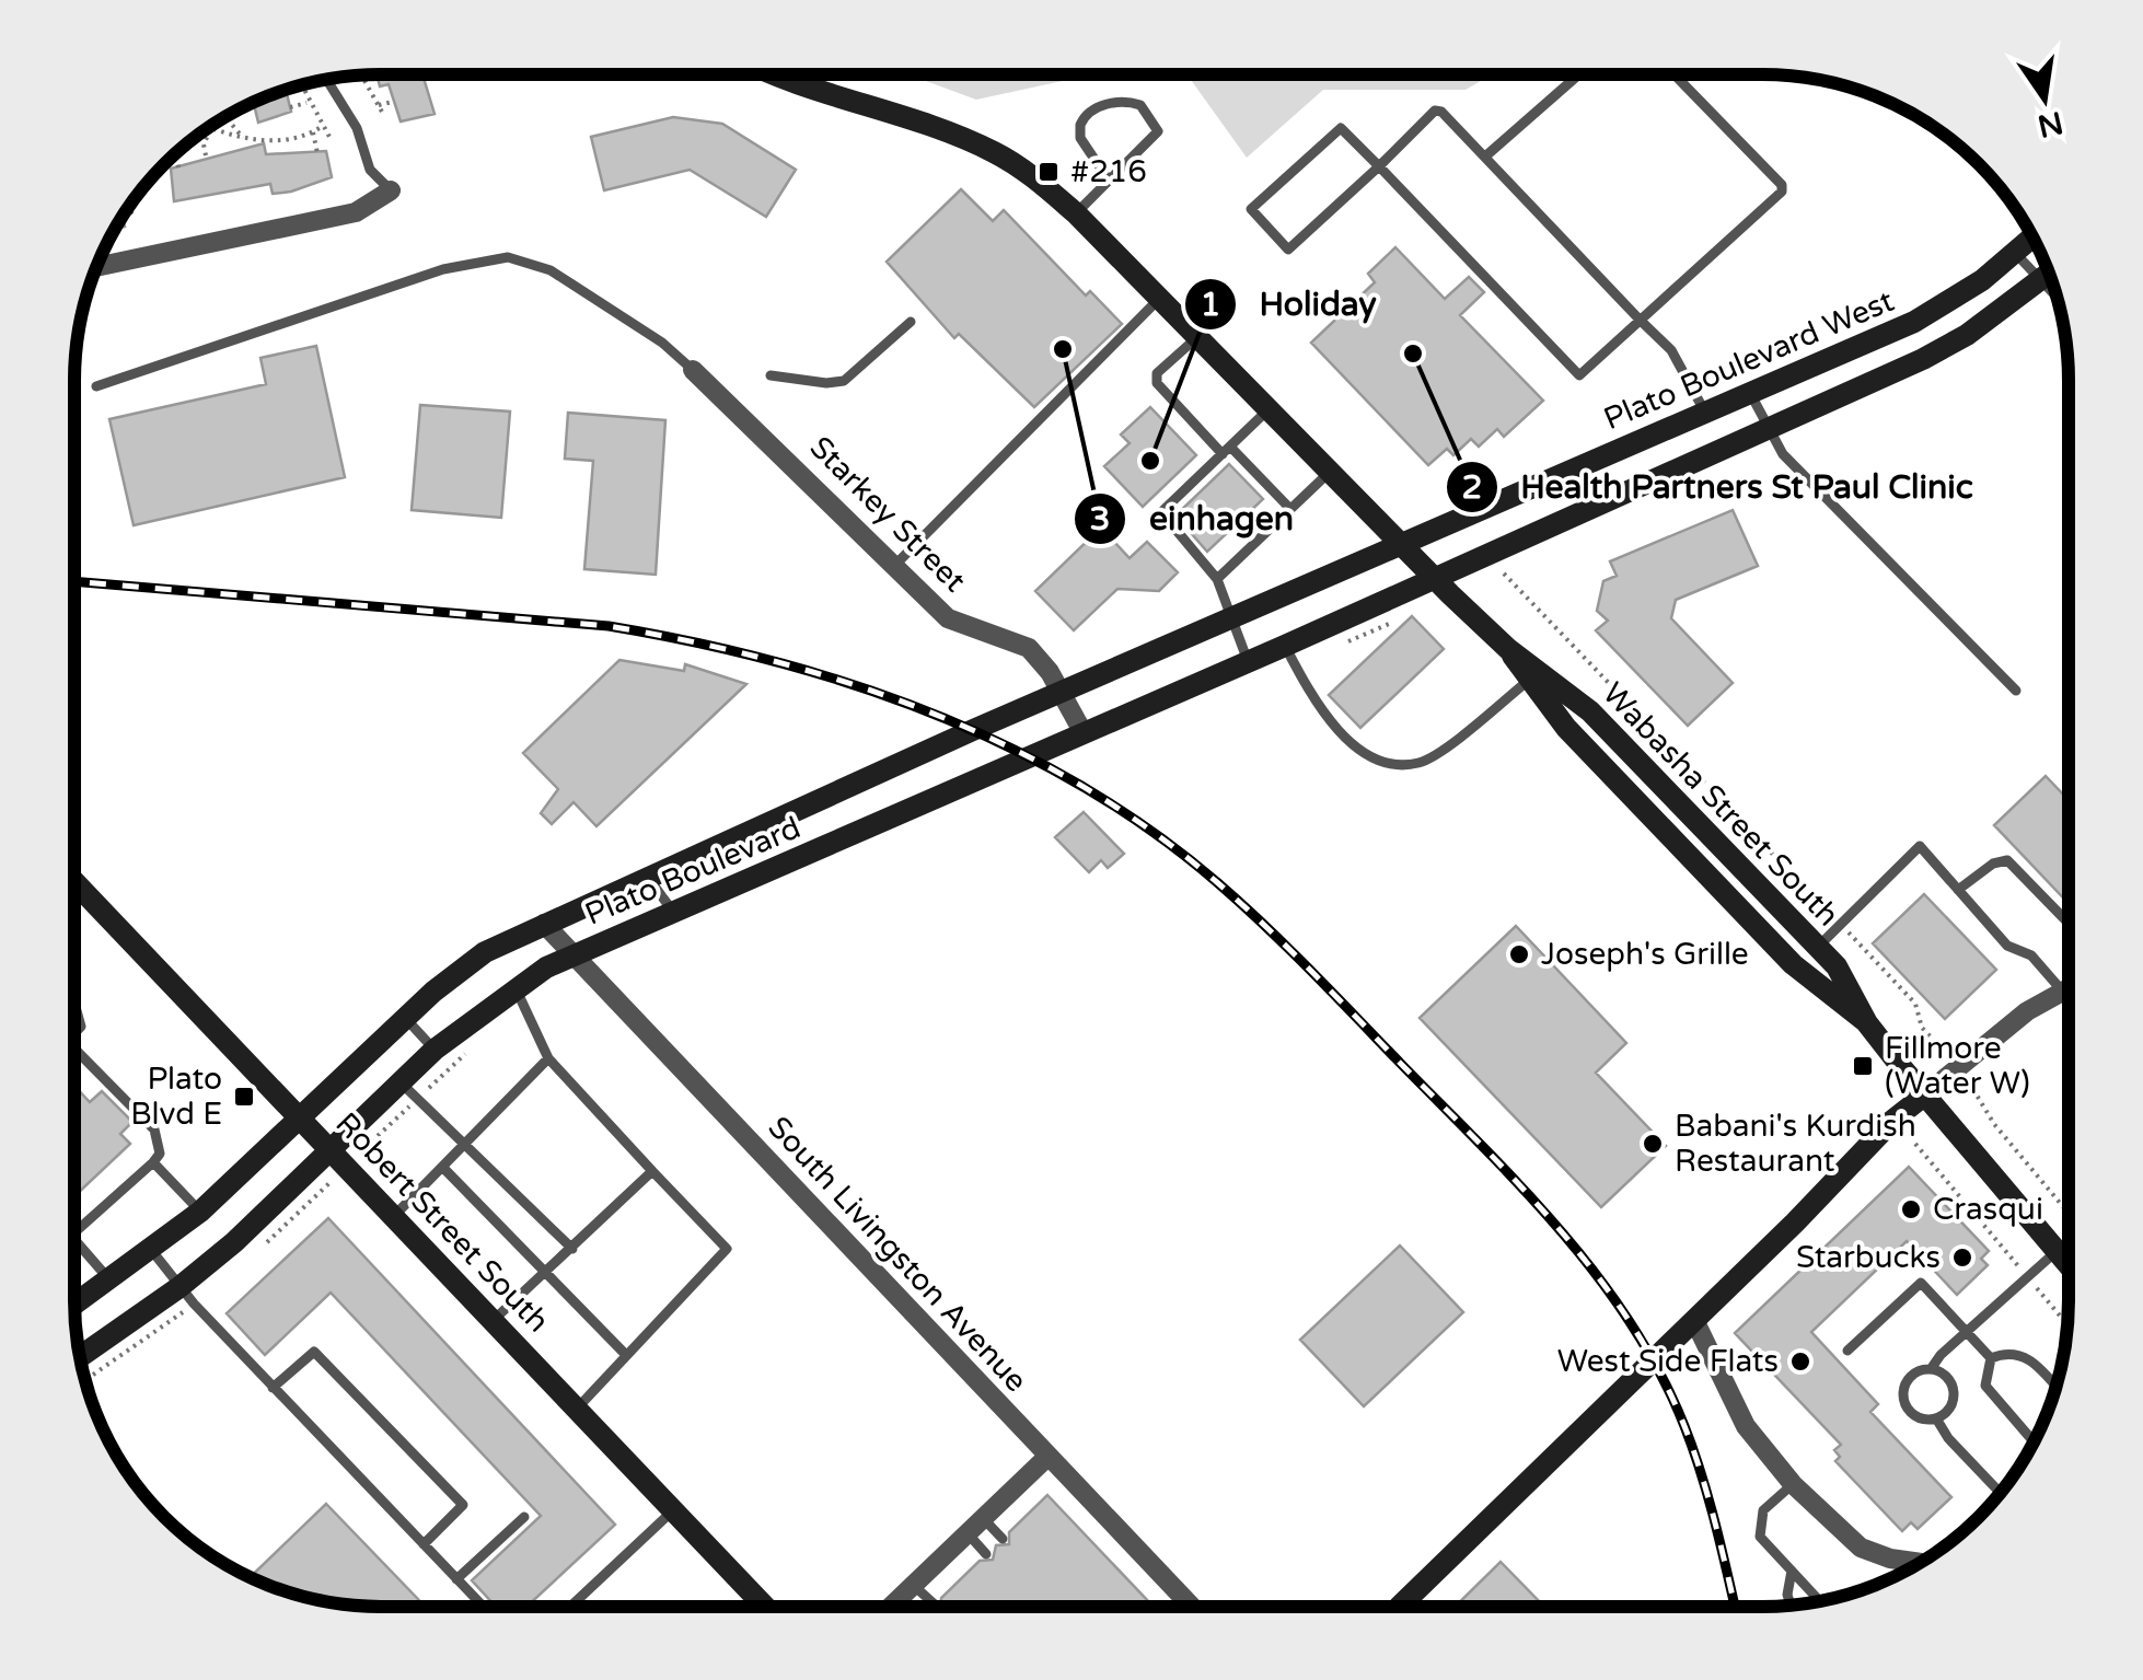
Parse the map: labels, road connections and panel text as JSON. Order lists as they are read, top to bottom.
{
  "streets": {
    "main road": [
      "Plato Boulevard West",
      "Wabasha Street South",
      "Plato Boulevard",
      "Robert Street South"
    ],
    "street": ["Starkey Street", "South Livingston Avenue"]
  },
  "crossings": [
    ["Plato Boulevard West", "Wabasha Street South"],
    ["Plato Boulevard West", "Plato Boulevard"],
    ["Starkey Street", "Plato Boulevard"],
    ["Wabasha Street South", "Plato Boulevard"],
    ["Plato Boulevard", "Robert Street South"],
    ["Plato Boulevard", "South Livingston Avenue"]
  ],
  "places": {
    "transit": ["#216", "Fillmore (Water W)", "Plato Blvd E"],
    "other": [
      "einhagen",
      "Health Partners St Paul Clinic",
      "Holiday",
      "Joseph's Grille",
      "Babani's Kurdish Restaurant",
      "Crasqui",
      "Starbucks",
      "West Side Flats"
    ]
  },
  "north": "bottom"
}
